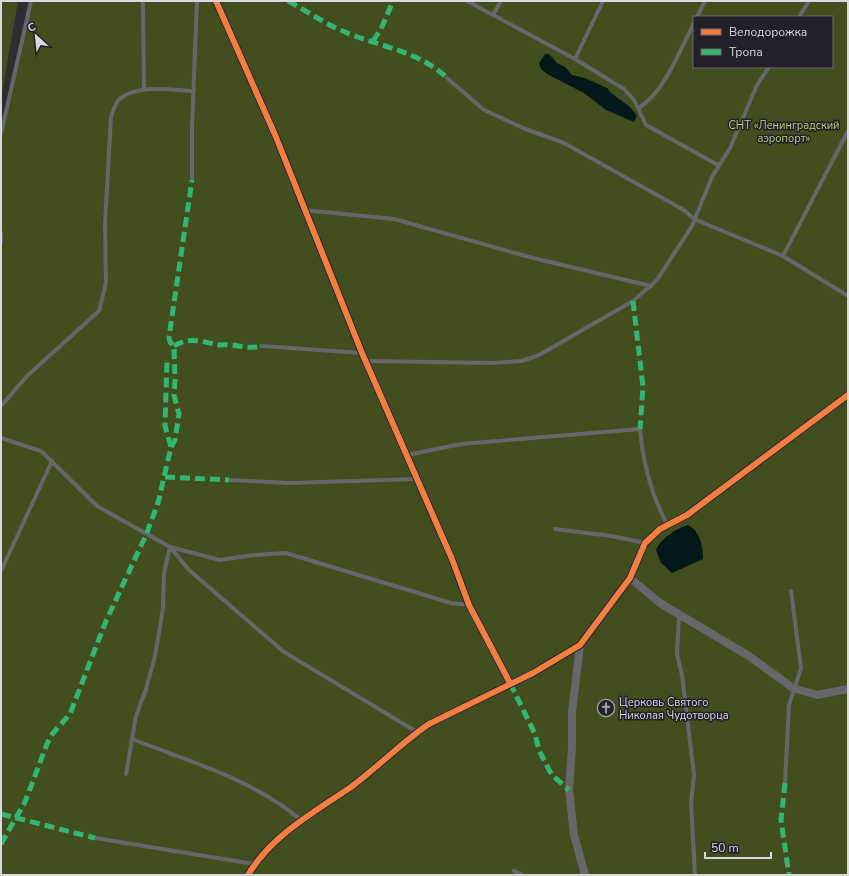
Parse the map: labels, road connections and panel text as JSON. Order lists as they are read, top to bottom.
{
  "parks": ["СНТ «Ленинградский аэропорт»"],
  "places": {
    "church": ["Церковь Святого Николая Чудотворца"]
  },
  "legend": ["Велодорожка", "Тропа"],
  "scale_bar": "50 m",
  "north": "top left"
}
